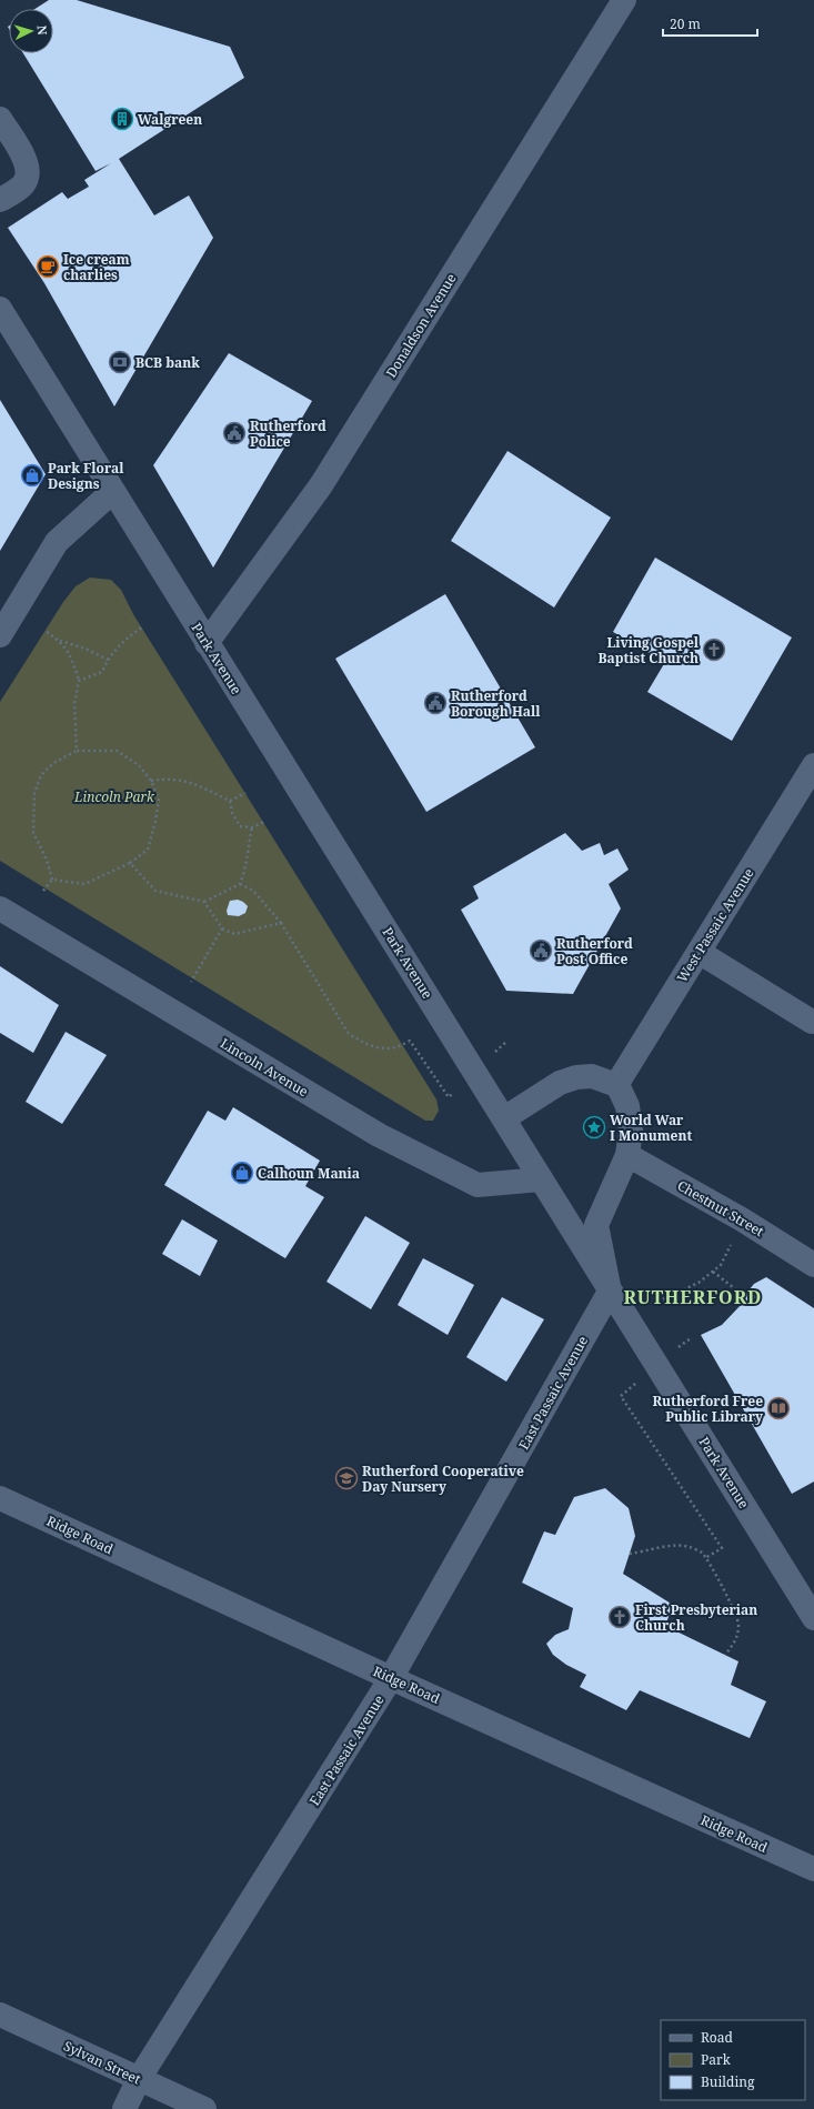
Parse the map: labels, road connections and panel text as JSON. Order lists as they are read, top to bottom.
{
  "streets": {
    "street": [
      "Donaldson Avenue",
      "Park Avenue",
      "West Passaic Avenue",
      "Lincoln Avenue",
      "Chestnut Street",
      "East Passaic Avenue",
      "Ridge Road",
      "Sylvan Street"
    ]
  },
  "crossings": [
    ["Donaldson Avenue", "Park Avenue"],
    ["Park Avenue", "Lincoln Avenue"],
    ["Park Avenue", "East Passaic Avenue"],
    ["East Passaic Avenue", "Ridge Road"],
    ["East Passaic Avenue", "Sylvan Street"]
  ],
  "districts": ["RUTHERFORD"],
  "parks": ["Lincoln Park"],
  "places": {
    "building": ["Walgreen"],
    "cafe": ["Ice cream charlies"],
    "bank": ["BCB bank"],
    "public building": ["Rutherford Police", "Rutherford Borough Hall", "Rutherford Post Office"],
    "shop": ["Park Floral Designs", "Calhoun Mania"],
    "church": ["Living Gospel Baptist Church", "First Presbyterian Church"],
    "place": ["World War I Monument"],
    "library": ["Rutherford Free Public Library"],
    "school or university": ["Rutherford Cooperative Day Nursery"]
  },
  "legend": ["Road", "Park", "Building"],
  "scale_bar": "20 m",
  "north": "right"
}
